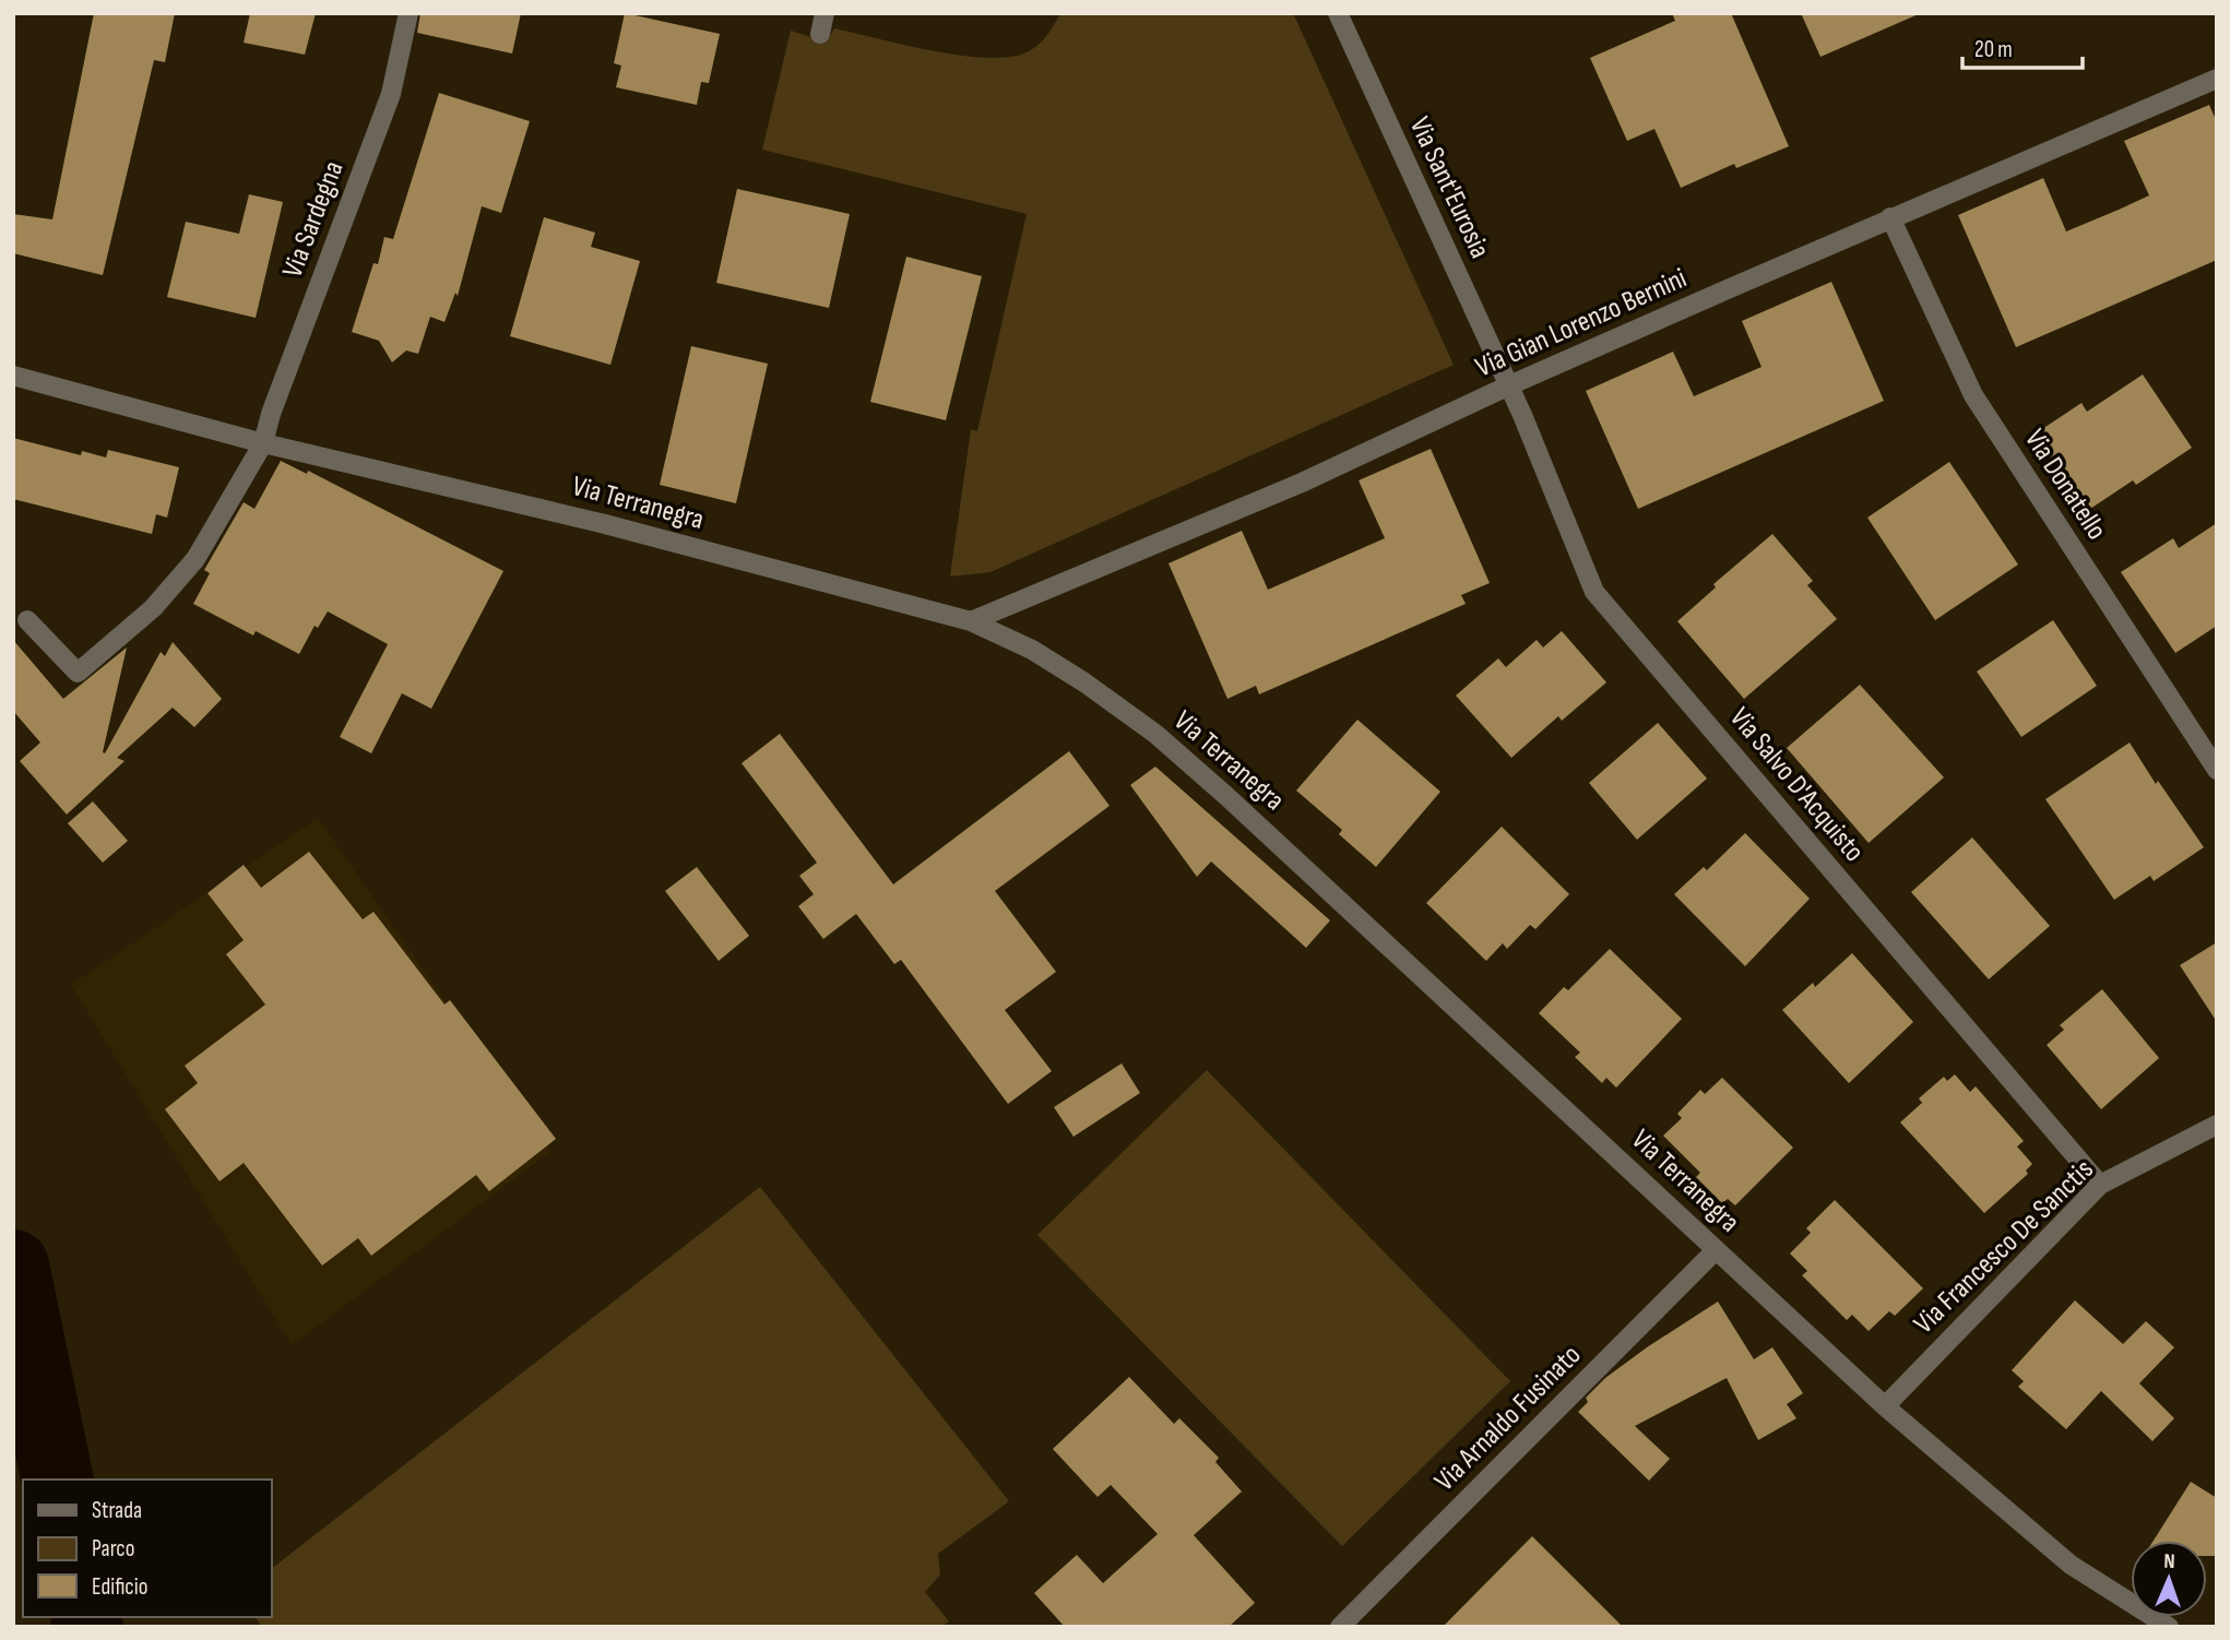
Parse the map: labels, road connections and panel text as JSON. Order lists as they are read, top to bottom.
{
  "streets": {
    "street": [
      "Via Sant'Eurosia",
      "Via Sardegna",
      "Via Gian Lorenzo Bernini",
      "Via Donatello",
      "Via Terranegra",
      "Via Salvo D'Acquisto",
      "Via Francesco De Sanctis",
      "Via Arnaldo Fusinato"
    ]
  },
  "crossings": [
    ["Via Sant'Eurosia", "Via Gian Lorenzo Bernini"],
    ["Via Sant'Eurosia", "Via Salvo D'Acquisto"],
    ["Via Sardegna", "Via Terranegra"],
    ["Via Gian Lorenzo Bernini", "Via Donatello"],
    ["Via Gian Lorenzo Bernini", "Via Terranegra"],
    ["Via Gian Lorenzo Bernini", "Via Salvo D'Acquisto"],
    ["Via Terranegra", "Via Francesco De Sanctis"],
    ["Via Terranegra", "Via Arnaldo Fusinato"],
    ["Via Salvo D'Acquisto", "Via Francesco De Sanctis"]
  ],
  "legend": ["Strada", "Parco", "Edificio"],
  "scale_bar": "20 m",
  "north": "top"
}
